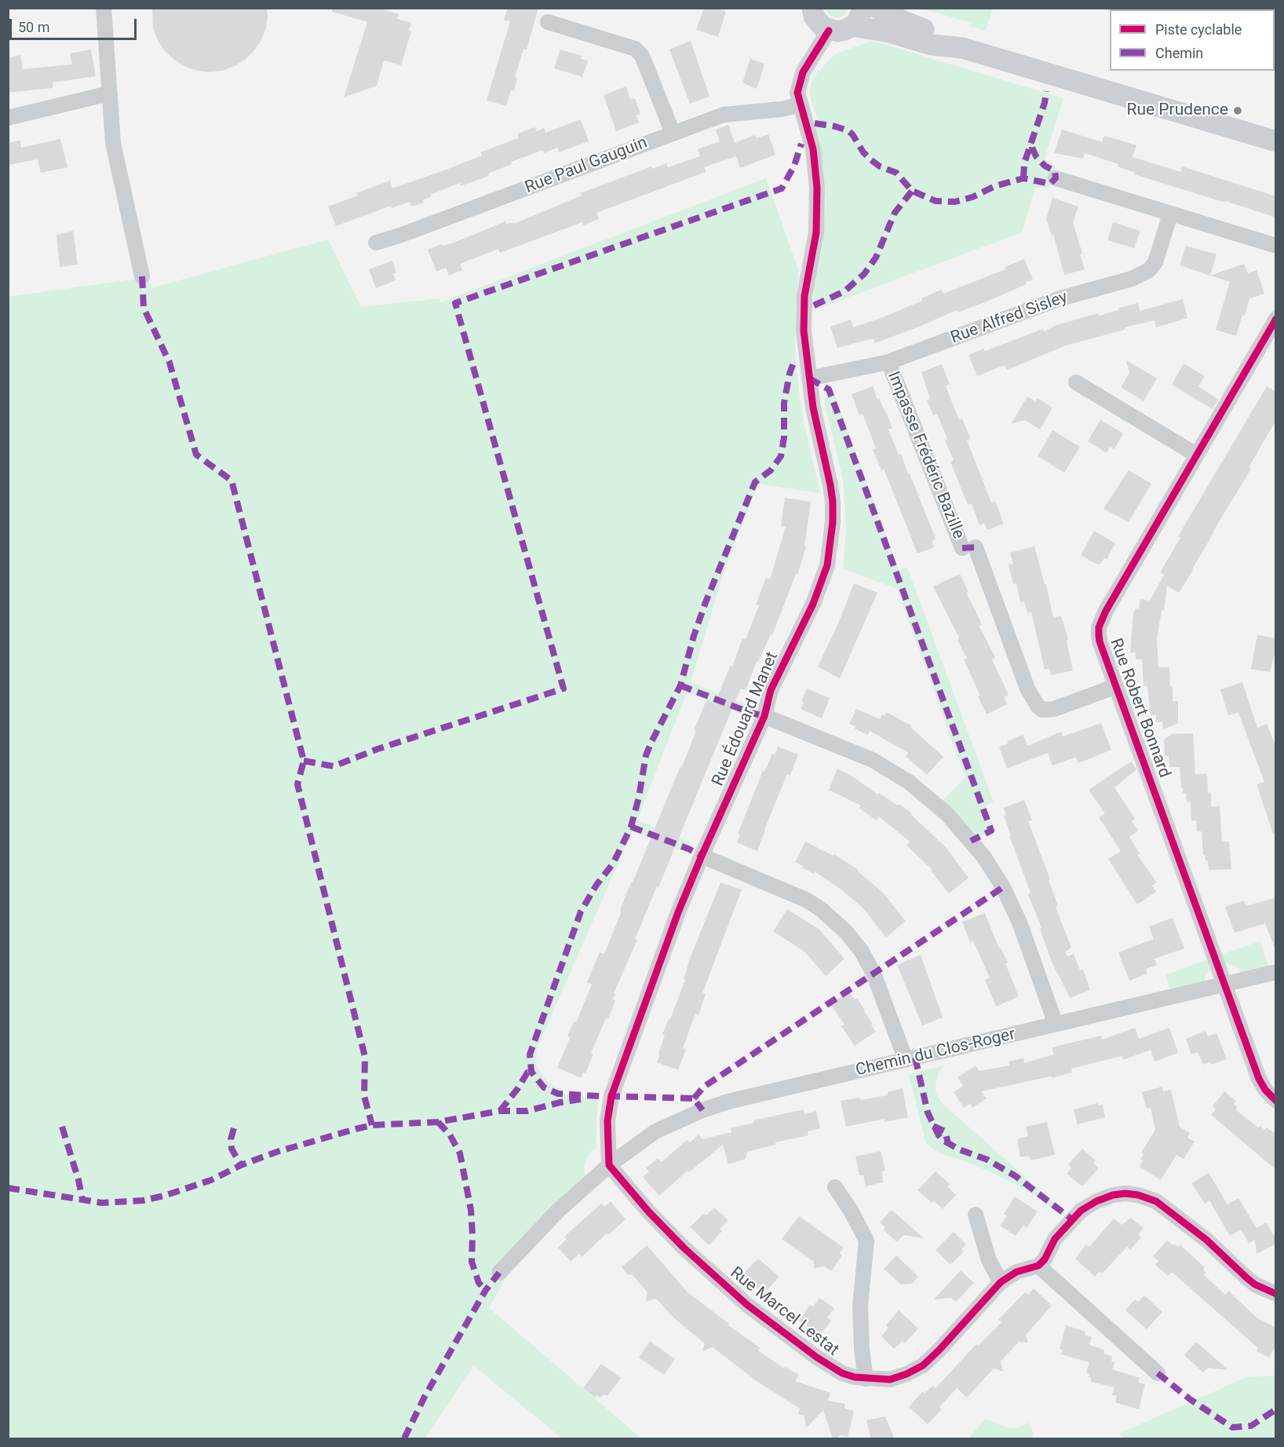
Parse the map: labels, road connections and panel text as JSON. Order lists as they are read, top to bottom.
{
  "streets": {
    "street": [
      "Rue Paul Gauguin",
      "Rue Alfred Sisley",
      "Impasse Frédéric Bazille",
      "Rue Robert Bonnard",
      "Rue Édouard Manet",
      "Chemin du Clos-Roger",
      "Rue Marcel Lestat"
    ]
  },
  "crossings": [
    ["Rue Paul Gauguin", "Rue Édouard Manet"],
    ["Rue Alfred Sisley", "Impasse Frédéric Bazille"],
    ["Rue Alfred Sisley", "Rue Édouard Manet"],
    ["Impasse Frédéric Bazille", "Rue Robert Bonnard"],
    ["Rue Robert Bonnard", "Chemin du Clos-Roger"],
    ["Rue Édouard Manet", "Chemin du Clos-Roger"],
    ["Rue Édouard Manet", "Rue Marcel Lestat"],
    ["Chemin du Clos-Roger", "Rue Marcel Lestat"]
  ],
  "places": ["Rue Prudence"],
  "legend": ["Piste cyclable", "Chemin"],
  "scale_bar": "50 m"
}
